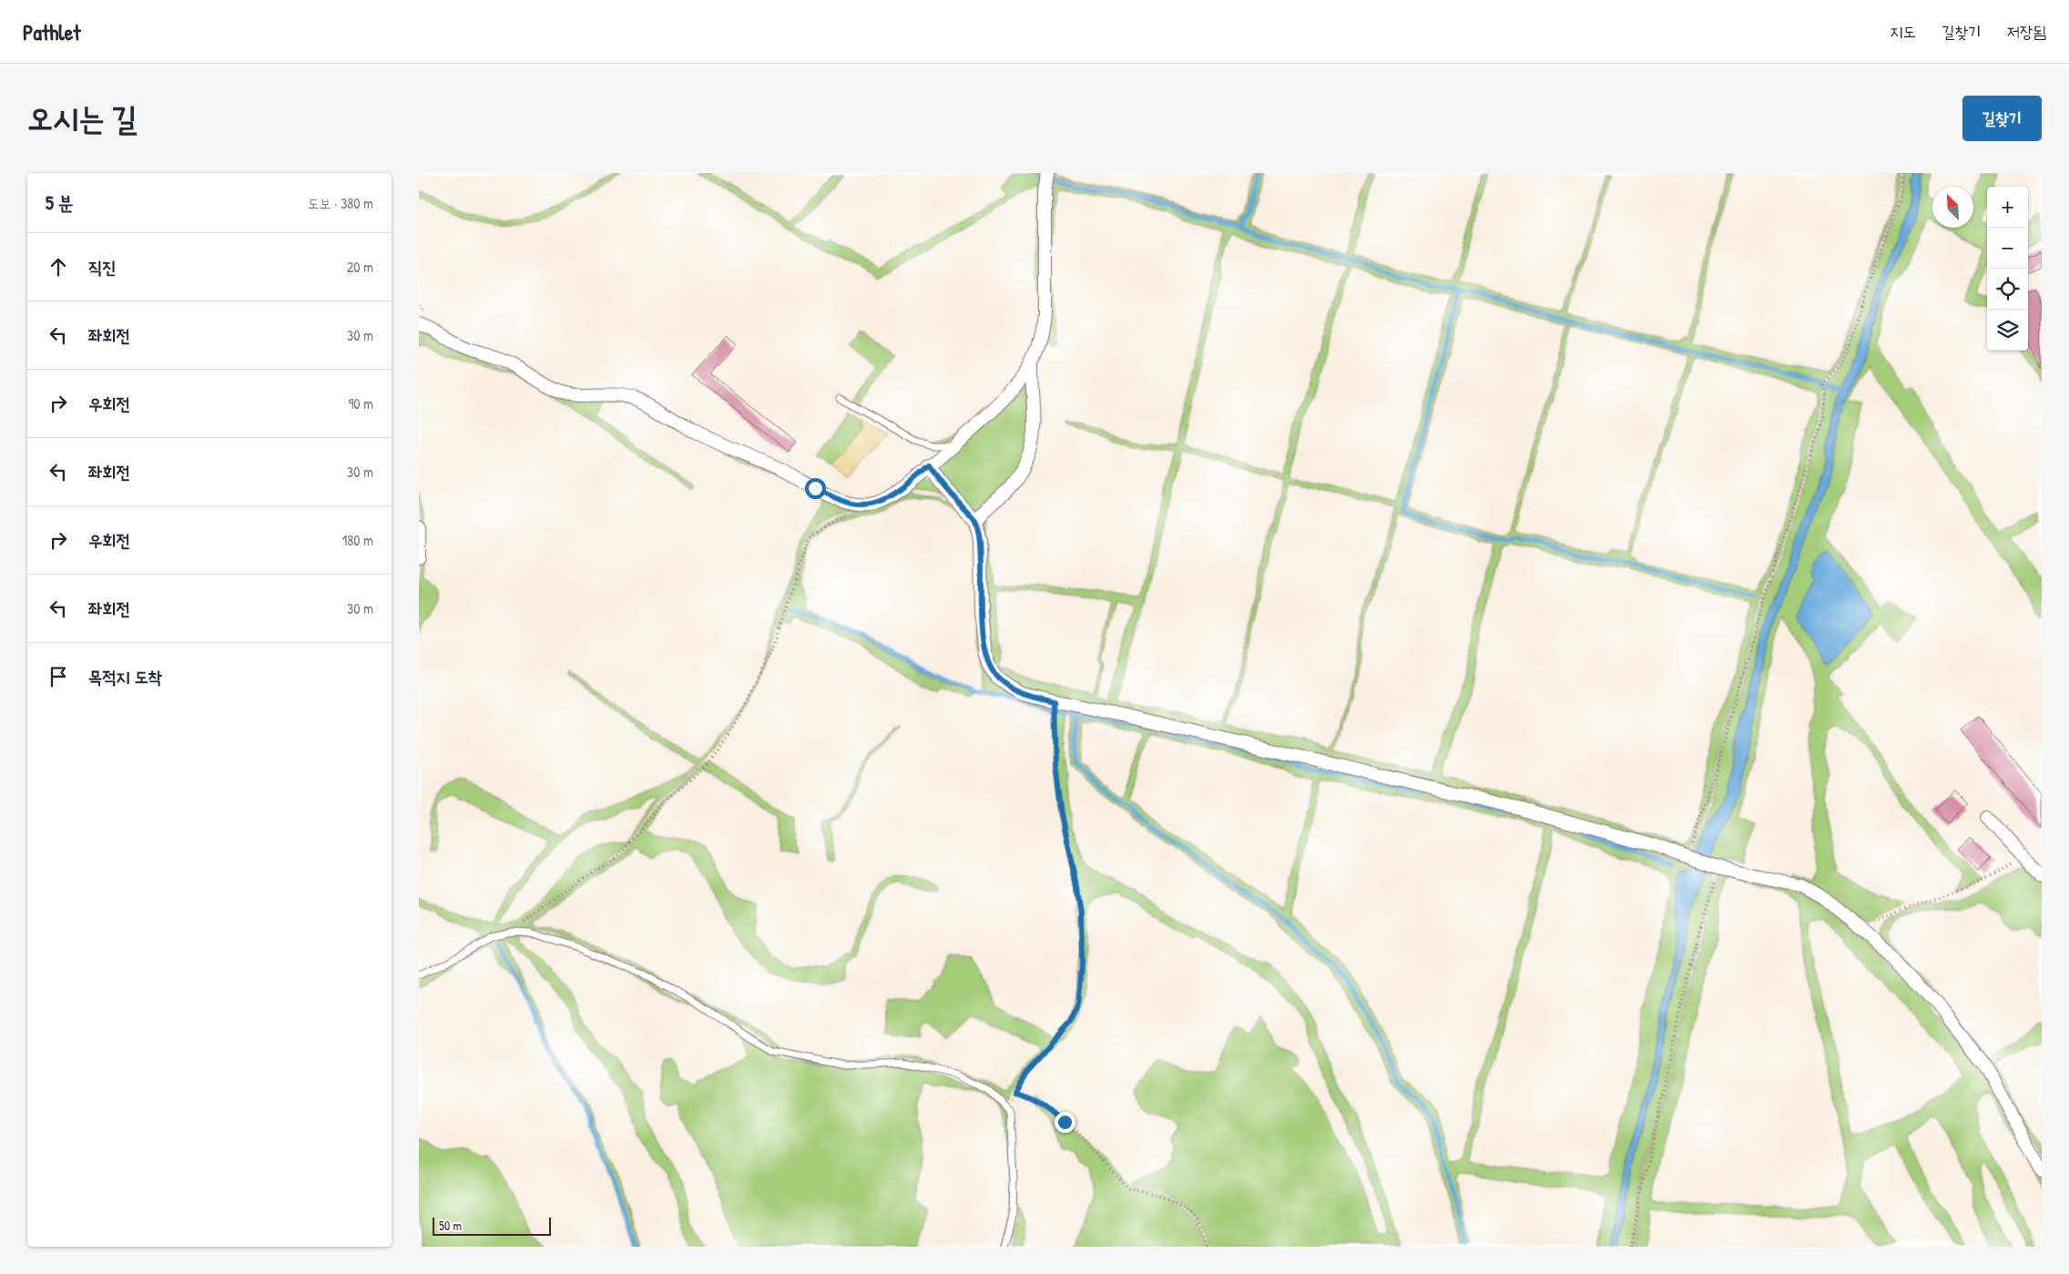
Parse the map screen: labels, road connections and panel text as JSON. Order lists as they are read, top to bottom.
{
  "scale_bar": "50 m",
  "north": "top left",
  "page": {
    "header": "Pathlet",
    "nav": ["지도", "길찾기", "저장됨"],
    "buttons": "길찾기",
    "title": "오시는 길",
    "heading": ["5 분", "도보 · 380 m"],
    "map_buttons": ["+", "−"],
    "list": [
      ["직진", "20 m"],
      ["좌회전", "30 m"],
      ["우회전", "90 m"],
      ["좌회전", "30 m"],
      ["우회전", "180 m"],
      ["좌회전", "30 m"],
      "목적지 도착"
    ],
    "scale": "50 m"
  }
}
